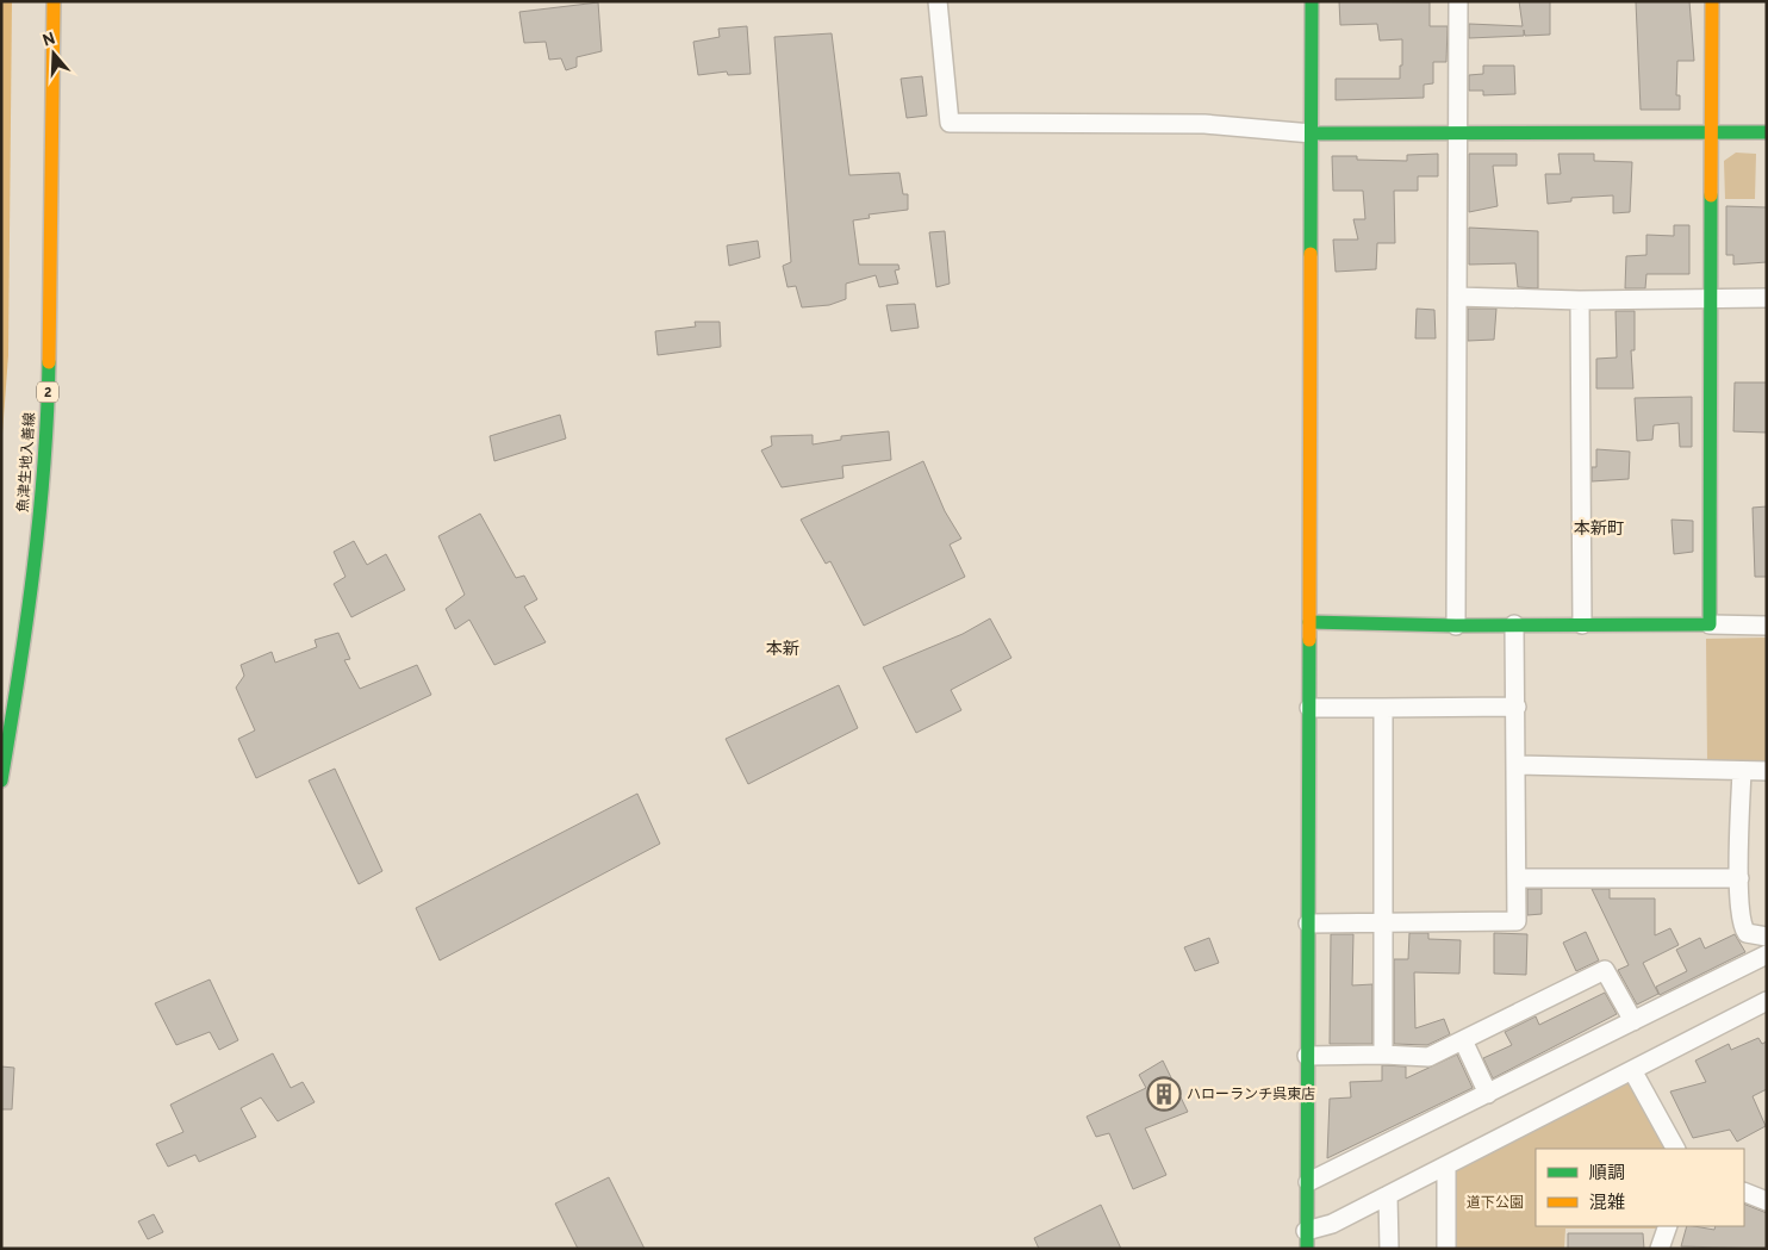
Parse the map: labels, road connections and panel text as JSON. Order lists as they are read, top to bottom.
{
  "streets": {
    "street": ["2", "魚津生地入善線"]
  },
  "districts": ["本新町", "本新"],
  "parks": ["道下公園"],
  "places": {
    "building": ["ハローランチ呉東店"]
  },
  "legend": ["順調", "混雑"],
  "north": "top"
}
